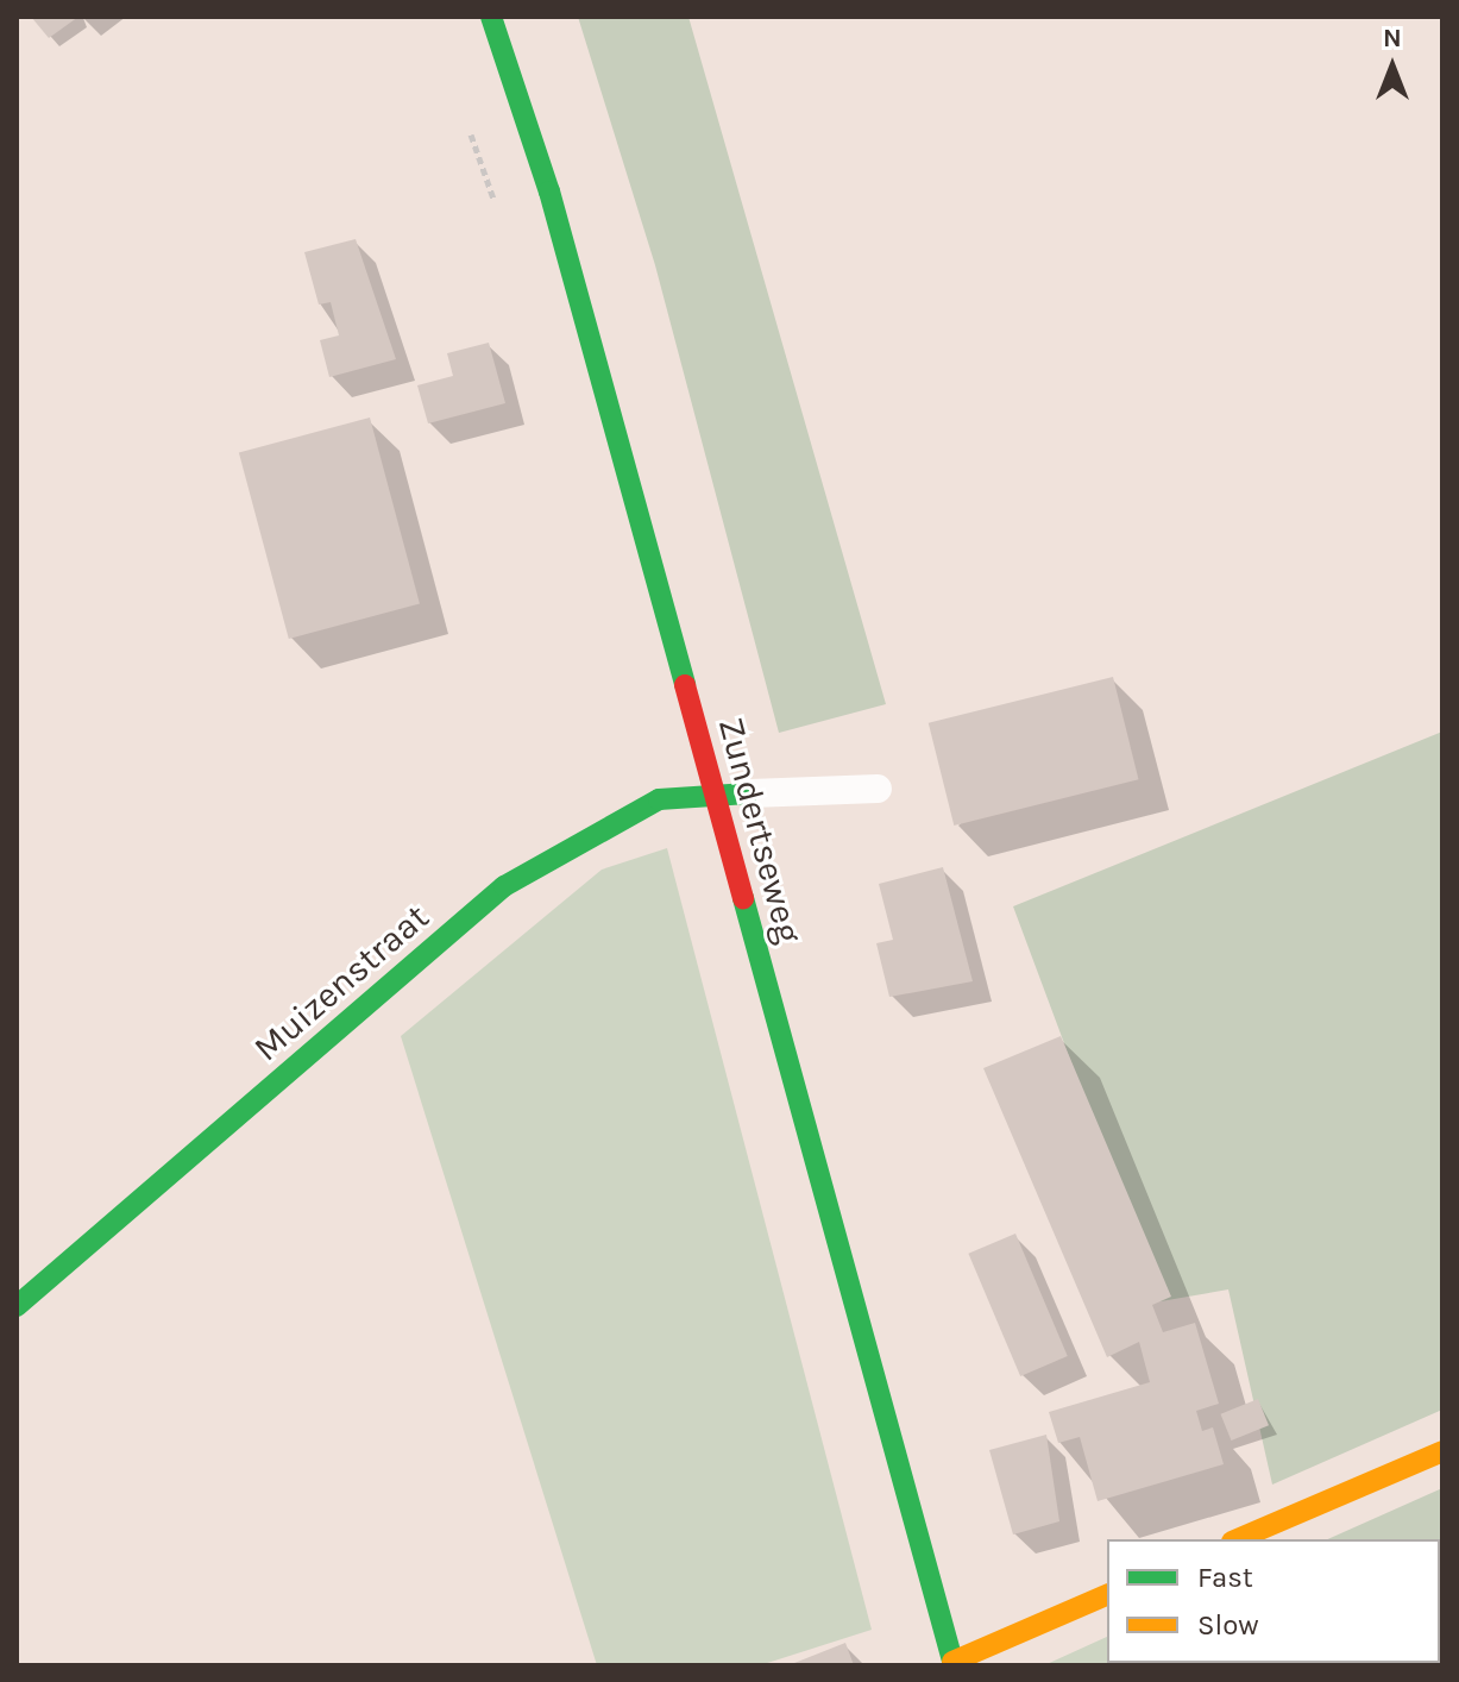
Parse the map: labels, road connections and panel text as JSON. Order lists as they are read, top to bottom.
{
  "streets": {
    "street": ["Zundertseweg", "Muizenstraat"]
  },
  "crossings": [
    ["Zundertseweg", "Muizenstraat"]
  ],
  "legend": ["Fast", "Slow"],
  "north": "top"
}
